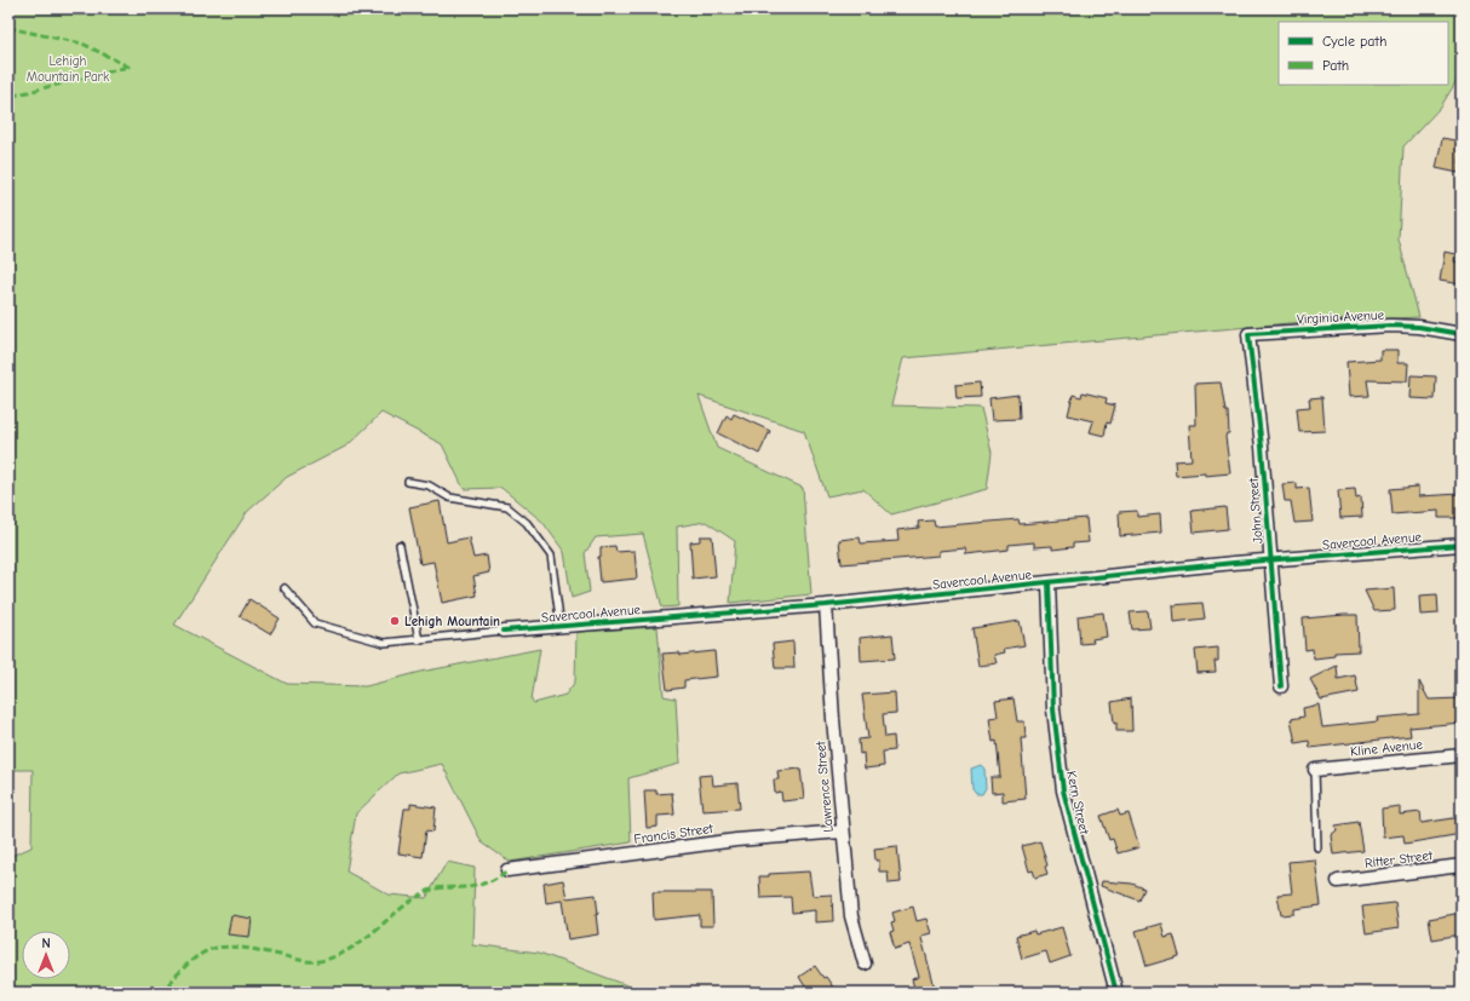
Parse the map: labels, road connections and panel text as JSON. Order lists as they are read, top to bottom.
{
  "streets": {
    "street": [
      "Virginia Avenue",
      "John Street",
      "Savercool Avenue",
      "Kline Avenue",
      "Lawrence Street",
      "Kern Street",
      "Francis Street",
      "Ritter Street"
    ]
  },
  "crossings": [
    ["Virginia Avenue", "John Street"],
    ["John Street", "Savercool Avenue"],
    ["Savercool Avenue", "Lawrence Street"],
    ["Savercool Avenue", "Kern Street"],
    ["Lawrence Street", "Francis Street"]
  ],
  "parks": ["Lehigh Mountain Park"],
  "places": ["Lehigh Mountain"],
  "legend": ["Cycle path", "Path"],
  "north": "top"
}
